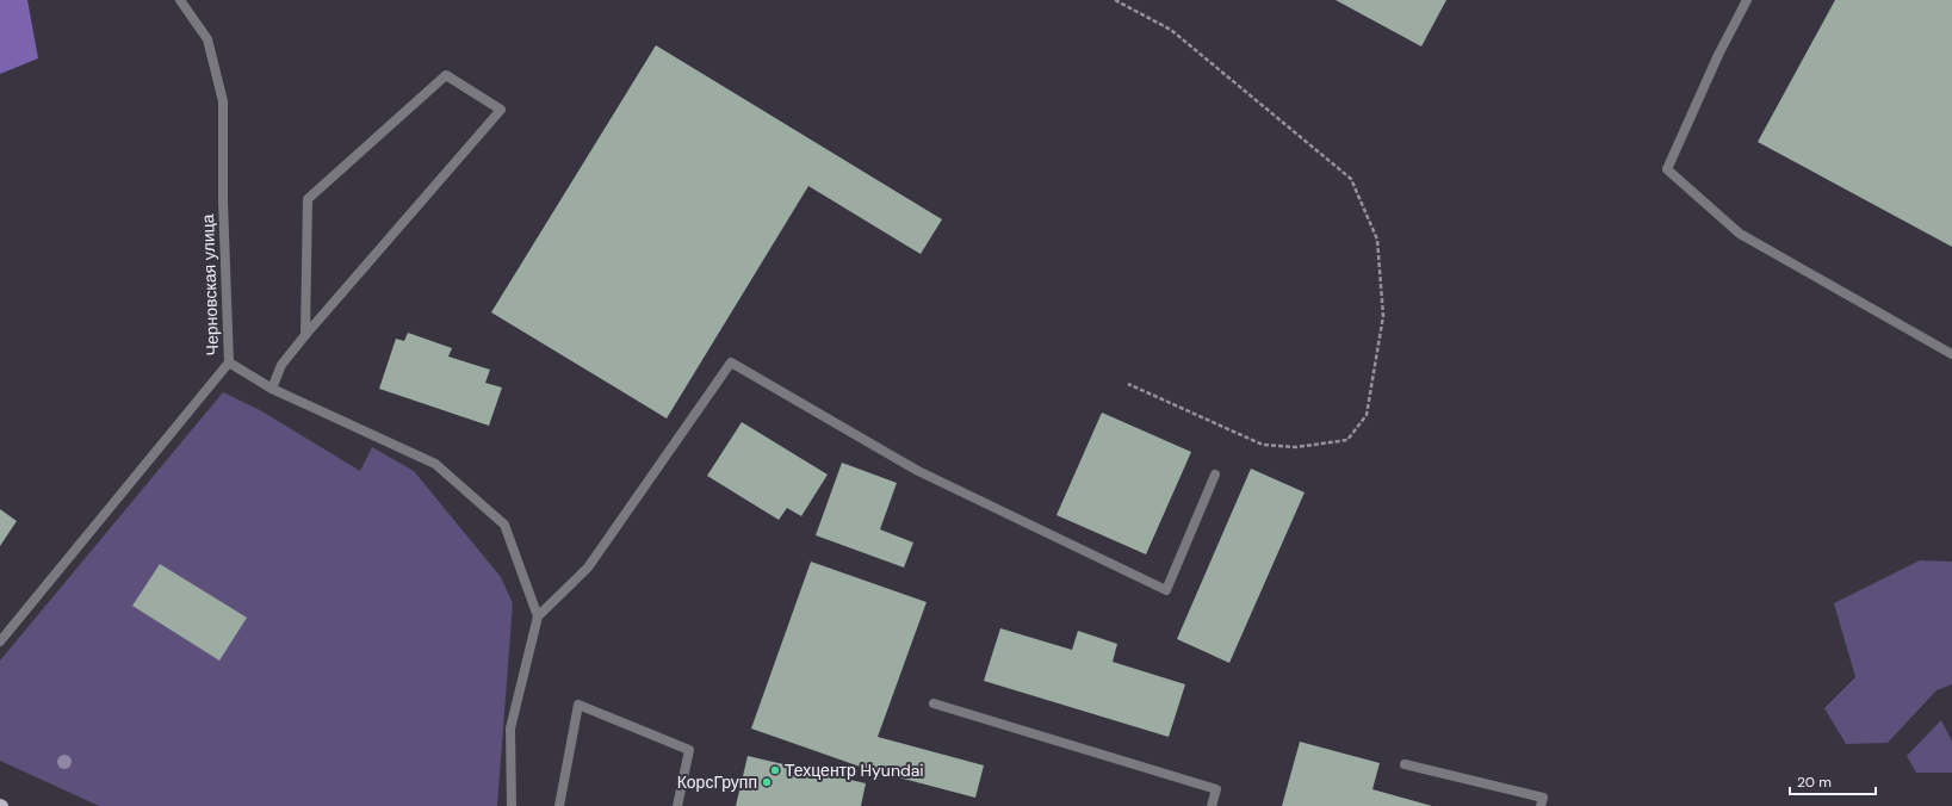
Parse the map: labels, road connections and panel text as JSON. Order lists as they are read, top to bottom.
{
  "streets": {
    "street": ["Черновская улица"]
  },
  "places": ["Техцентр Hyundai", "КорсГрупп"],
  "scale_bar": "20 m"
}
